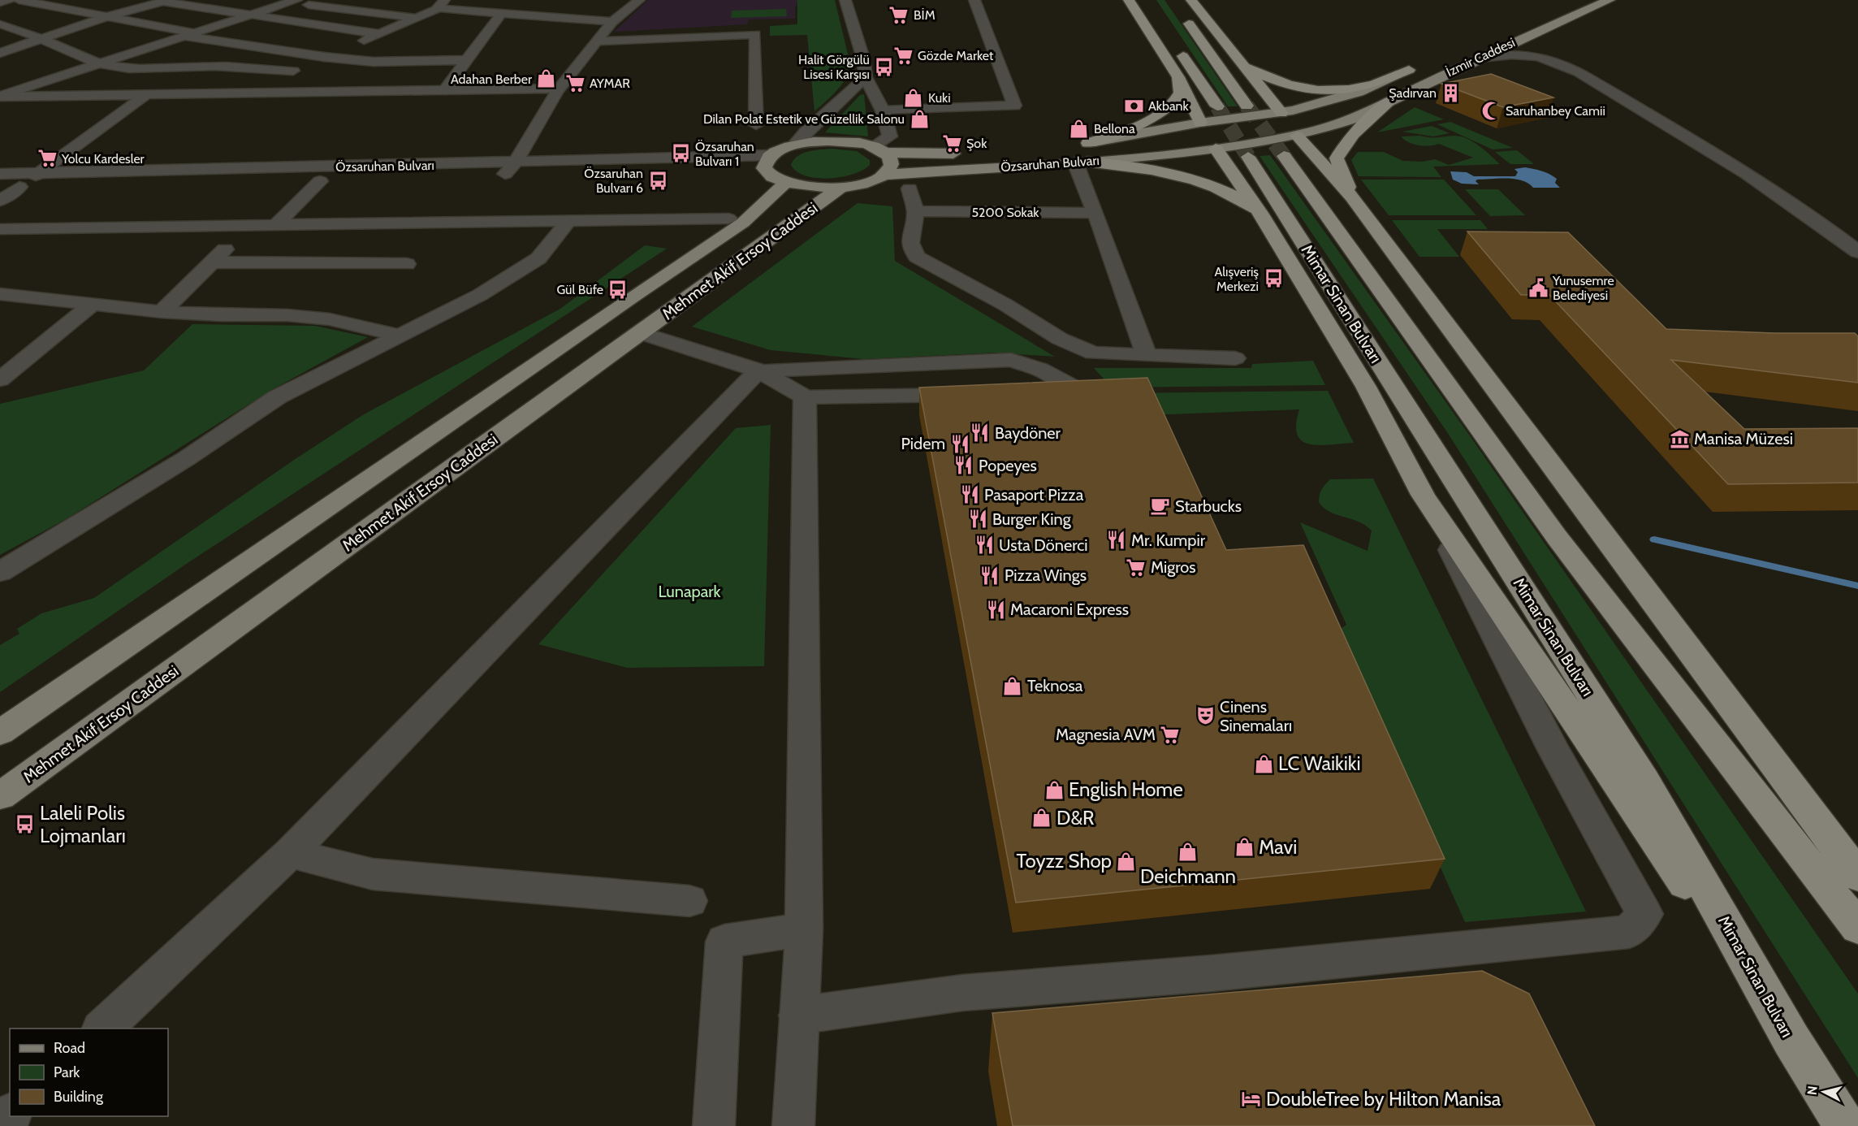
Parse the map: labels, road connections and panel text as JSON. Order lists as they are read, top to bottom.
{
  "streets": {
    "highway": ["Mimar Sinan Bulvarı"],
    "main road": ["İzmir Caddesi", "Özsaruhan Bulvarı", "Mehmet Akif Ersoy Caddesi"],
    "street": ["5200 Sokak"]
  },
  "crossings": [
    ["İzmir Caddesi", "Özsaruhan Bulvarı"],
    ["Özsaruhan Bulvarı", "Mehmet Akif Ersoy Caddesi"]
  ],
  "parks": ["Lunapark"],
  "places": {
    "supermarket": [
      "BİM",
      "Gözde Market",
      "AYMAR",
      "Şok",
      "Yolcu Kardesler",
      "Migros",
      "Magnesia AVM"
    ],
    "bus stop": [
      "Halit Görgülü Lisesi Karşısı",
      "Özsaruhan Bulvarı 1",
      "Özsaruhan Bulvarı 6",
      "Alışveriş Merkezi",
      "Gül Büfe",
      "Laleli Polis Lojmanları"
    ],
    "shop": [
      "Adahan Berber",
      "Kuki",
      "Dilan Polat Estetik ve Güzellik Salonu",
      "Bellona",
      "Teknosa",
      "LC Waikiki",
      "English Home",
      "D&R",
      "Mavi",
      "Deichmann",
      "Toyzz Shop"
    ],
    "building": ["Şadırvan"],
    "bank": ["Akbank"],
    "mosque": ["Saruhanbey Camii"],
    "public building": ["Yunusemre Belediyesi"],
    "restaurant": [
      "Baydöner",
      "Pidem",
      "Popeyes",
      "Pasaport Pizza",
      "Burger King",
      "Mr. Kumpir",
      "Usta Dönerci",
      "Pizza Wings",
      "Macaroni Express"
    ],
    "museum": ["Manisa Müzesi"],
    "cafe": ["Starbucks"],
    "theatre": ["Cinens Sinemaları"],
    "hotel": ["DoubleTree by Hilton Manisa"]
  },
  "legend": ["Road", "Park", "Building"],
  "north": "left"
}
